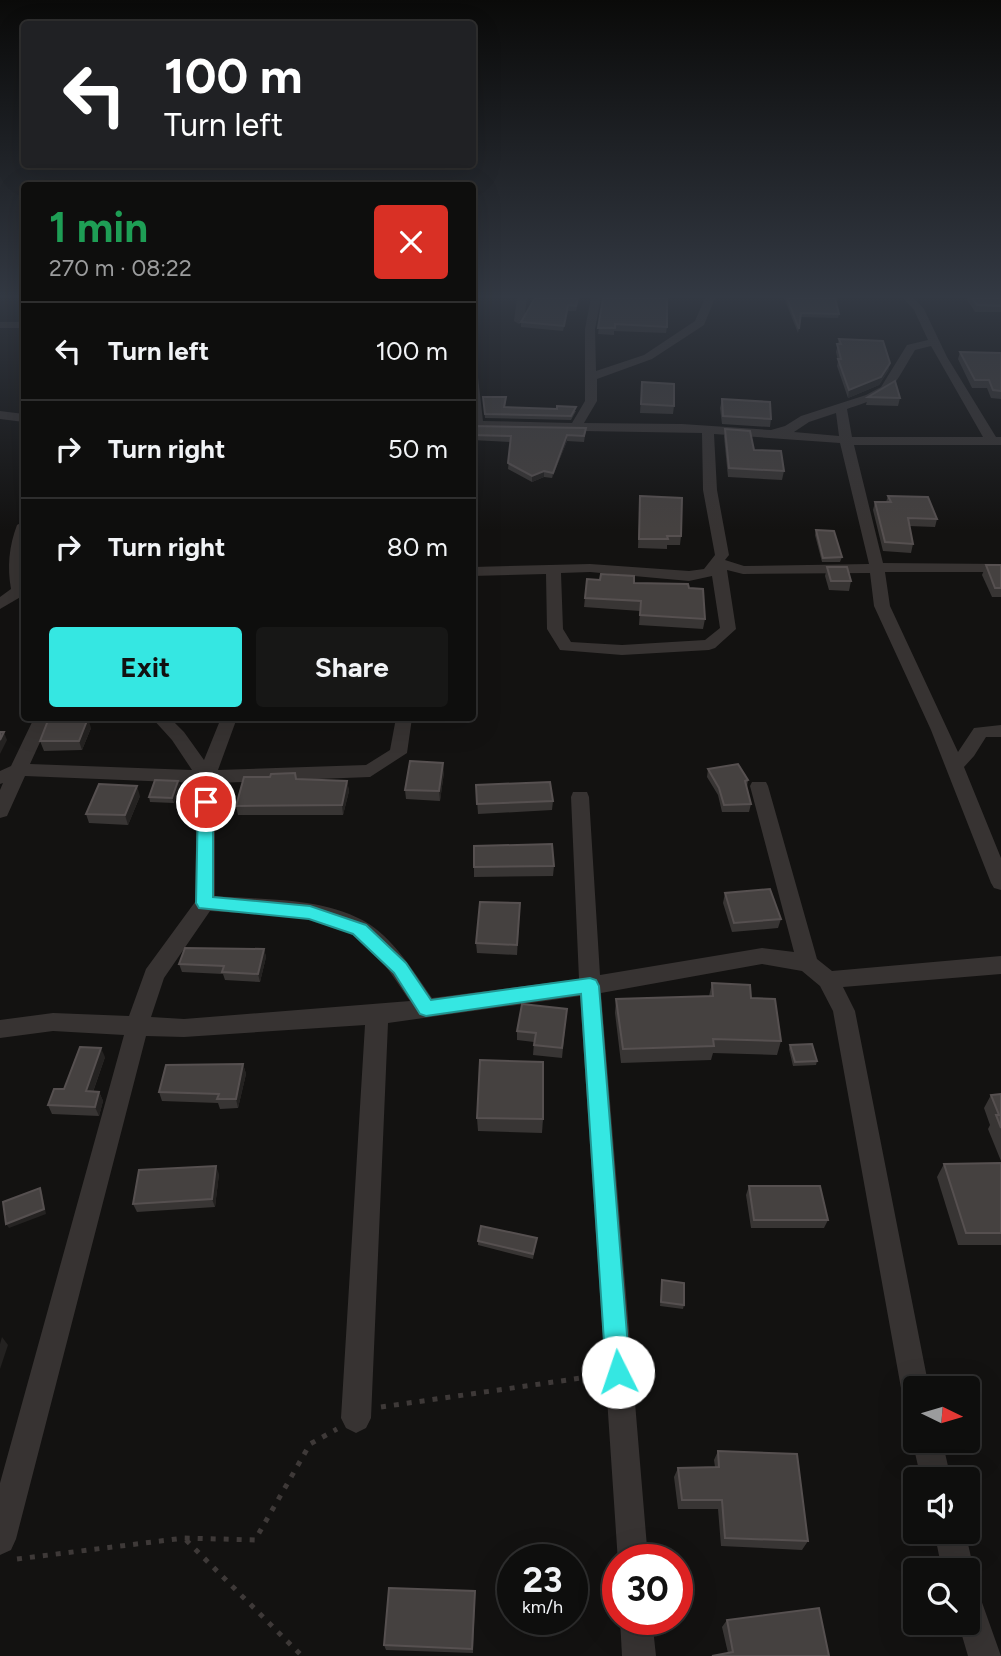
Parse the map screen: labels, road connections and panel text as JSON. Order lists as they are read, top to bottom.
{
  "north": "right",
  "page": {
    "turn": ["100 m", "Turn left"],
    "heading": ["1 min", "270 m · 08:22"],
    "list": [
      {
        "name": "Turn left",
        "value": "100 m"
      },
      {
        "name": "Turn right",
        "value": "50 m"
      },
      {
        "name": "Turn right",
        "value": "80 m"
      }
    ],
    "buttons": ["Exit", "Share"],
    "speed": "23 km/h",
    "limit": "30"
  }
}
